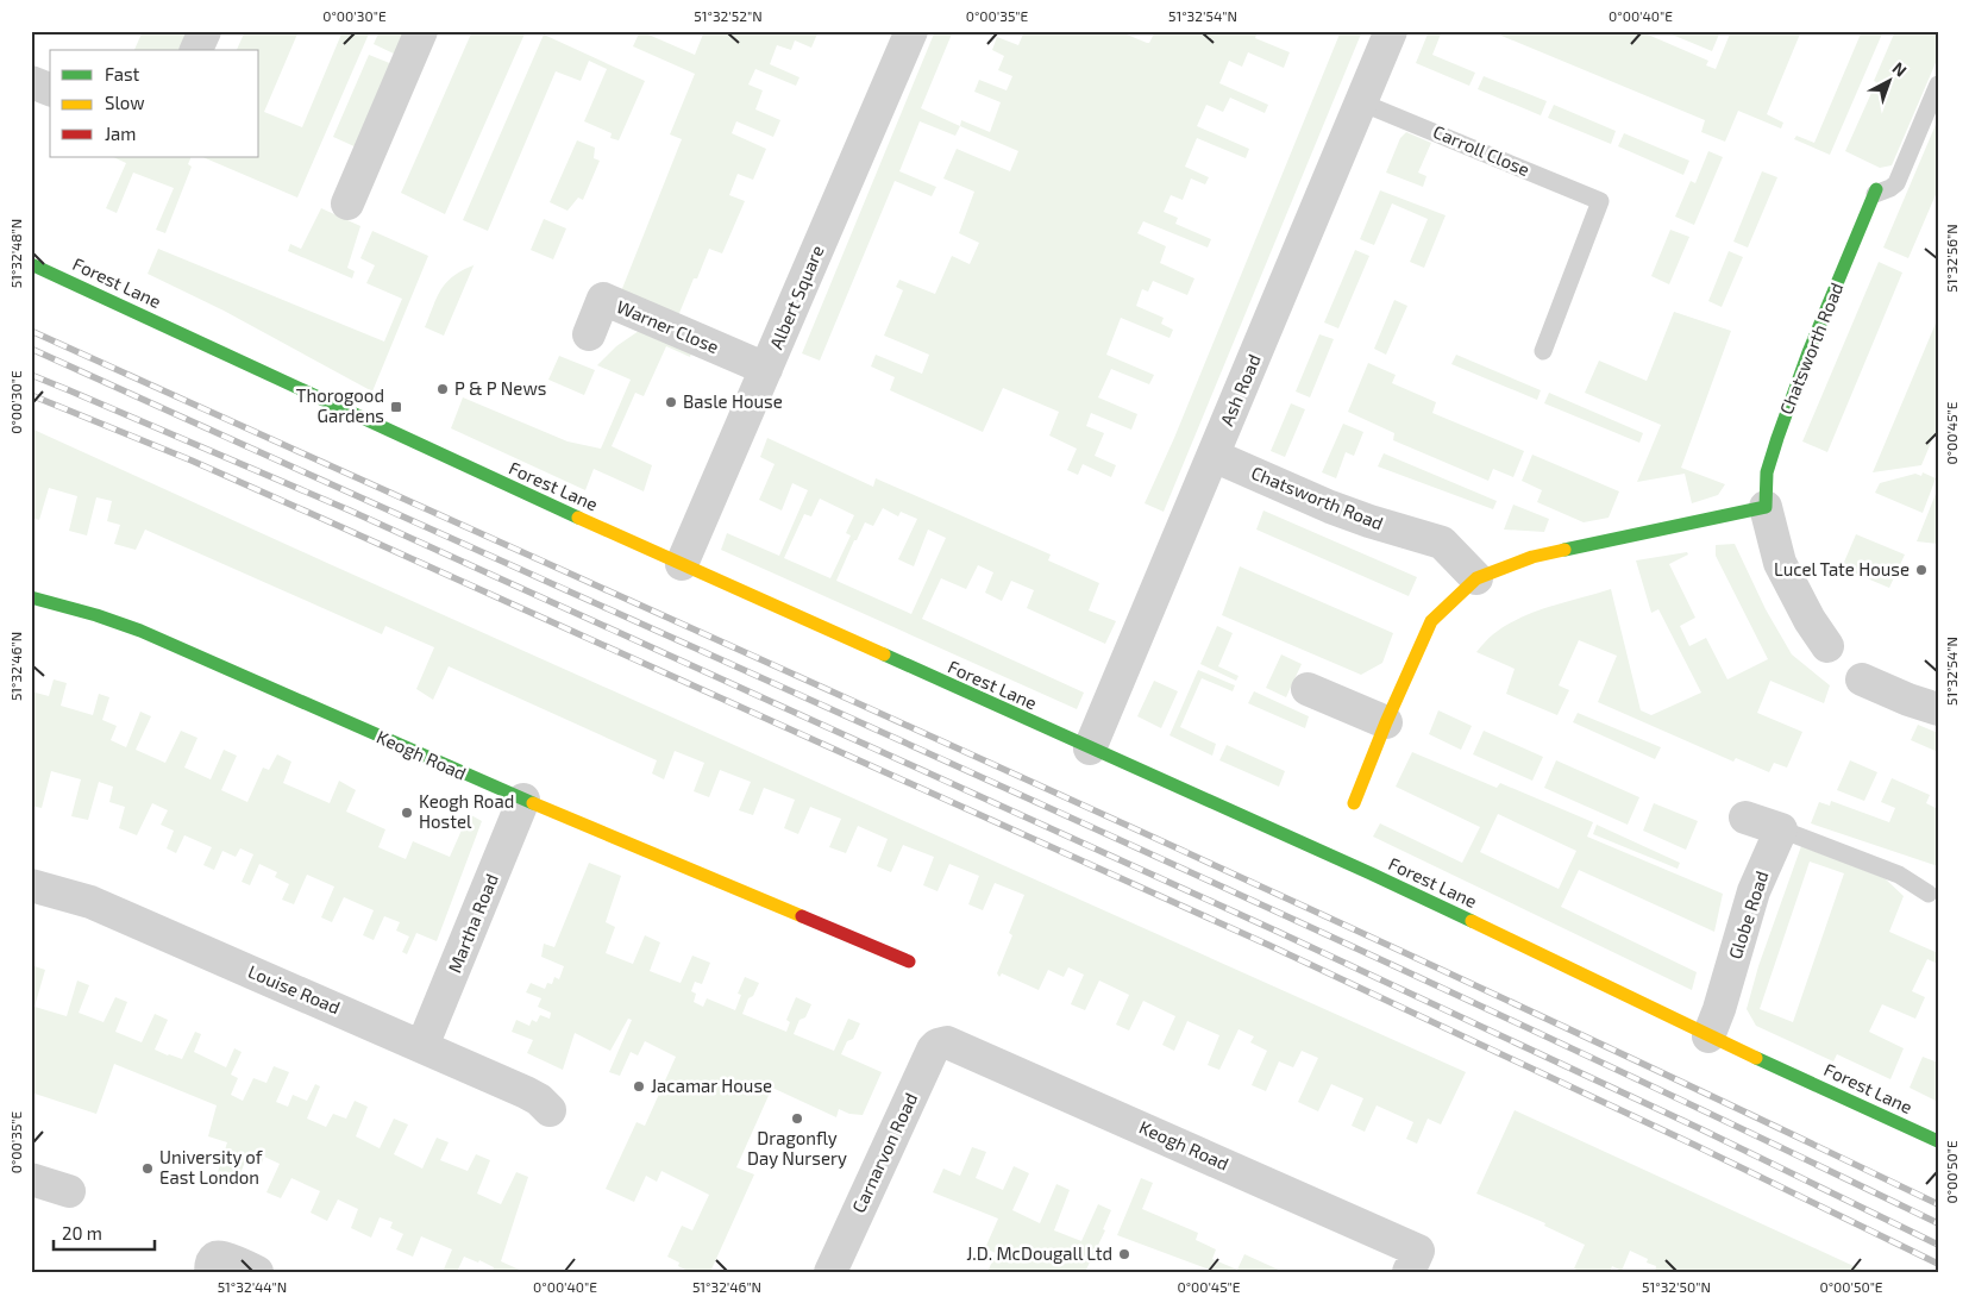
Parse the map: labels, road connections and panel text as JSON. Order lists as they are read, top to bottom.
{
  "streets": {
    "street": [
      "Forest Lane",
      "Albert Square",
      "Warner Close",
      "Chatsworth Road",
      "Ash Road",
      "Keogh Road",
      "Globe Road",
      "Martha Road",
      "Louise Road",
      "Carnarvon Road"
    ],
    "lane": ["Carroll Close"]
  },
  "crossings": [
    ["Carroll Close", "Ash Road"],
    ["Forest Lane", "Albert Square"],
    ["Forest Lane", "Ash Road"],
    ["Forest Lane", "Globe Road"],
    ["Albert Square", "Warner Close"],
    ["Chatsworth Road", "Ash Road"],
    ["Keogh Road", "Martha Road"],
    ["Keogh Road", "Carnarvon Road"],
    ["Martha Road", "Louise Road"]
  ],
  "places": {
    "other": [
      "P & P News",
      "Basle House",
      "Lucel Tate House",
      "Keogh Road Hostel",
      "Jacamar House",
      "Dragonfly Day Nursery",
      "University of East London",
      "J.D. McDougall Ltd"
    ],
    "transit": ["Thorogood Gardens"]
  },
  "legend": ["Fast", "Slow", "Jam"],
  "scale_bar": "20 m",
  "north": "top right",
  "coordinates": [
    "0°00'30\"E",
    "51°32'52\"N",
    "0°00'35\"E",
    "51°32'54\"N",
    "0°00'40\"E",
    "51°32'48\"N",
    "51°32'56\"N",
    "0°00'45\"E",
    "51°32'46\"N",
    "0°00'50\"E",
    "51°32'44\"N",
    "51°32'50\"N"
  ]
}
